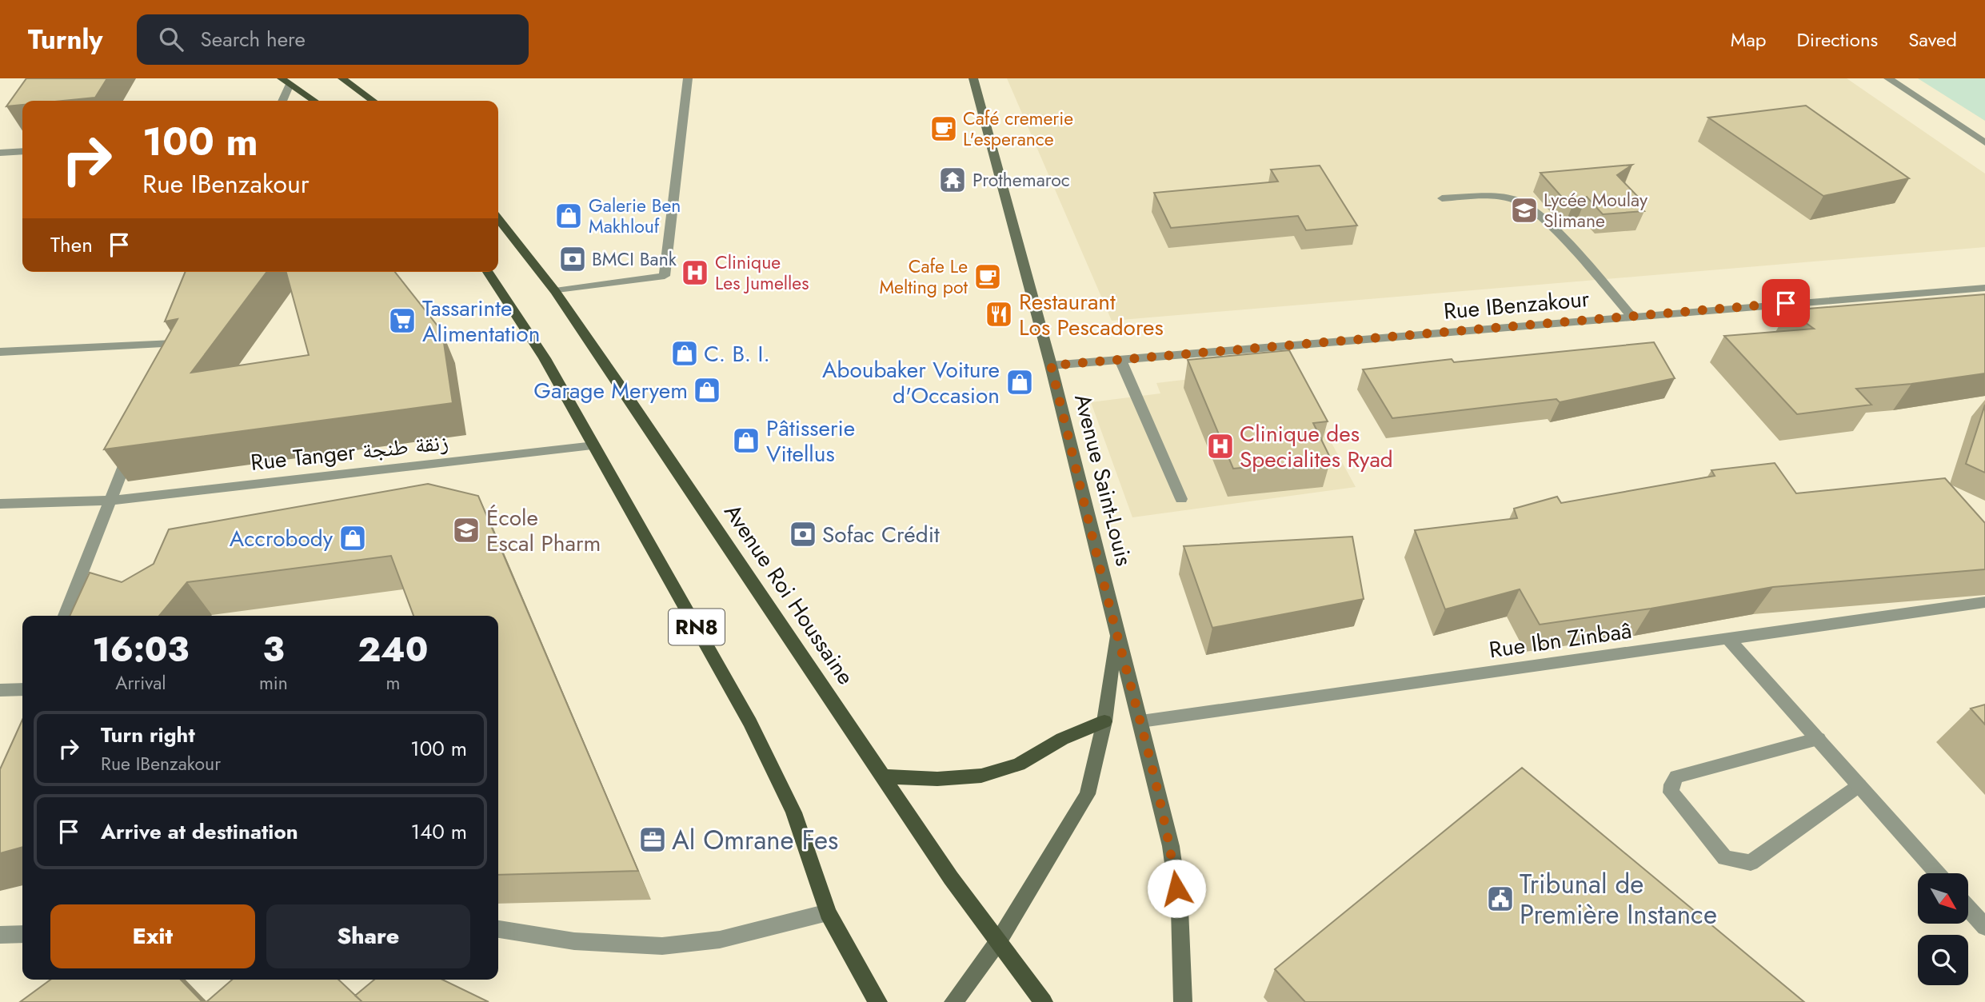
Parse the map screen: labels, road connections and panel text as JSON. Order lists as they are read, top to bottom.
{
  "streets": {
    "main road": ["Avenue Saint-Louis", "Avenue Roi Houssaine", "RN8"],
    "street": ["Rue IBenzakour", "Rue Tanger زنقة طنجة", "Rue Ibn Zinbaâ"]
  },
  "crossings": [
    ["Rue IBenzakour", "Avenue Saint-Louis"],
    ["Rue Tanger زنقة طنجة", "RN8"],
    ["Avenue Saint-Louis", "Avenue Roi Houssaine"],
    ["Avenue Saint-Louis", "Rue Ibn Zinbaâ"]
  ],
  "places": {
    "cafe": ["Café cremerie L'esperance", "Cafe Le Melting pot"],
    "temple": ["Prothemaroc"],
    "school or university": ["Lycée Moulay Slimane", "École Escal Pharm"],
    "shop": [
      "Galerie Ben Makhlouf",
      "C. B. I.",
      "Aboubaker Voiture d'Occasion",
      "Garage Meryem",
      "Pâtisserie Vitellus",
      "Accrobody"
    ],
    "bank": ["BMCI Bank", "Sofac Crédit"],
    "hospital": ["Clinique Les Jumelles", "Clinique des Specialites Ryad"],
    "restaurant": ["Restaurant Los Pescadores"],
    "supermarket": ["Tassarinte Alimentation"],
    "office": ["Al Omrane Fes"],
    "public building": ["Tribunal de Première Instance"]
  },
  "north": "bottom right",
  "page": {
    "header": "Turnly",
    "search": "Search here",
    "nav": ["Map", "Directions", "Saved"],
    "turn": ["100 m", "Rue IBenzakour"],
    "then": "Then",
    "eta": [
      "16:03",
      "Arrival",
      "3",
      "min",
      "240",
      "m"
    ],
    "list": [
      {
        "name": "Turn right",
        "note": "Rue IBenzakour",
        "value": "100 m"
      },
      {
        "name": "Arrive at destination",
        "value": "140 m"
      }
    ],
    "buttons": ["Exit", "Share"]
  }
}
